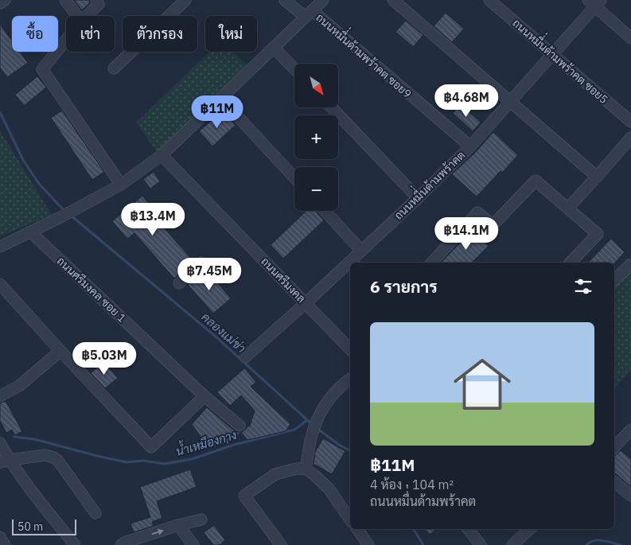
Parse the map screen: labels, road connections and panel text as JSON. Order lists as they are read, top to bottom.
{
  "streets": {
    "street": [
      "ถนนหมื่่นด้ามพร้าคต ซอย9",
      "ถนนหมื่่นด้ามพร้าคต ซอย5",
      "ถนนหมื่่นด้ามพร้าคต",
      "ถนนศรีมงคล",
      "ถนนศรีมงคล ซอย 1"
    ]
  },
  "crossings": [
    ["ถนนหมื่่นด้ามพร้าคต ซอย9", "ถนนหมื่่นด้ามพร้าคต"],
    ["ถนนหมื่่นด้ามพร้าคต ซอย5", "ถนนหมื่่นด้ามพร้าคต"],
    ["ถนนหมื่่นด้ามพร้าคต", "ถนนศรีมงคล"]
  ],
  "water": ["คลองแม่ข่า", "น้ำเหมืองกาง"],
  "scale_bar": "50 m",
  "north": "bottom right",
  "page": {
    "chip": [
      "ซื้อ",
      "เช่า",
      "ตัวกรอง",
      "ใหม่"
    ],
    "map_buttons": ["+", "−"],
    "price": [
      "฿4.68M",
      "฿11M",
      "฿13.4M",
      "฿14.1M",
      "฿7.45M",
      "฿5.03M"
    ],
    "heading": "6 รายการ",
    "list": [
      {
        "name": "฿11M",
        "note": "4 ห้อง · 104 m² · ถนนหมื่่นด้ามพร้าคต"
      }
    ],
    "scale": "50 m"
  }
}
